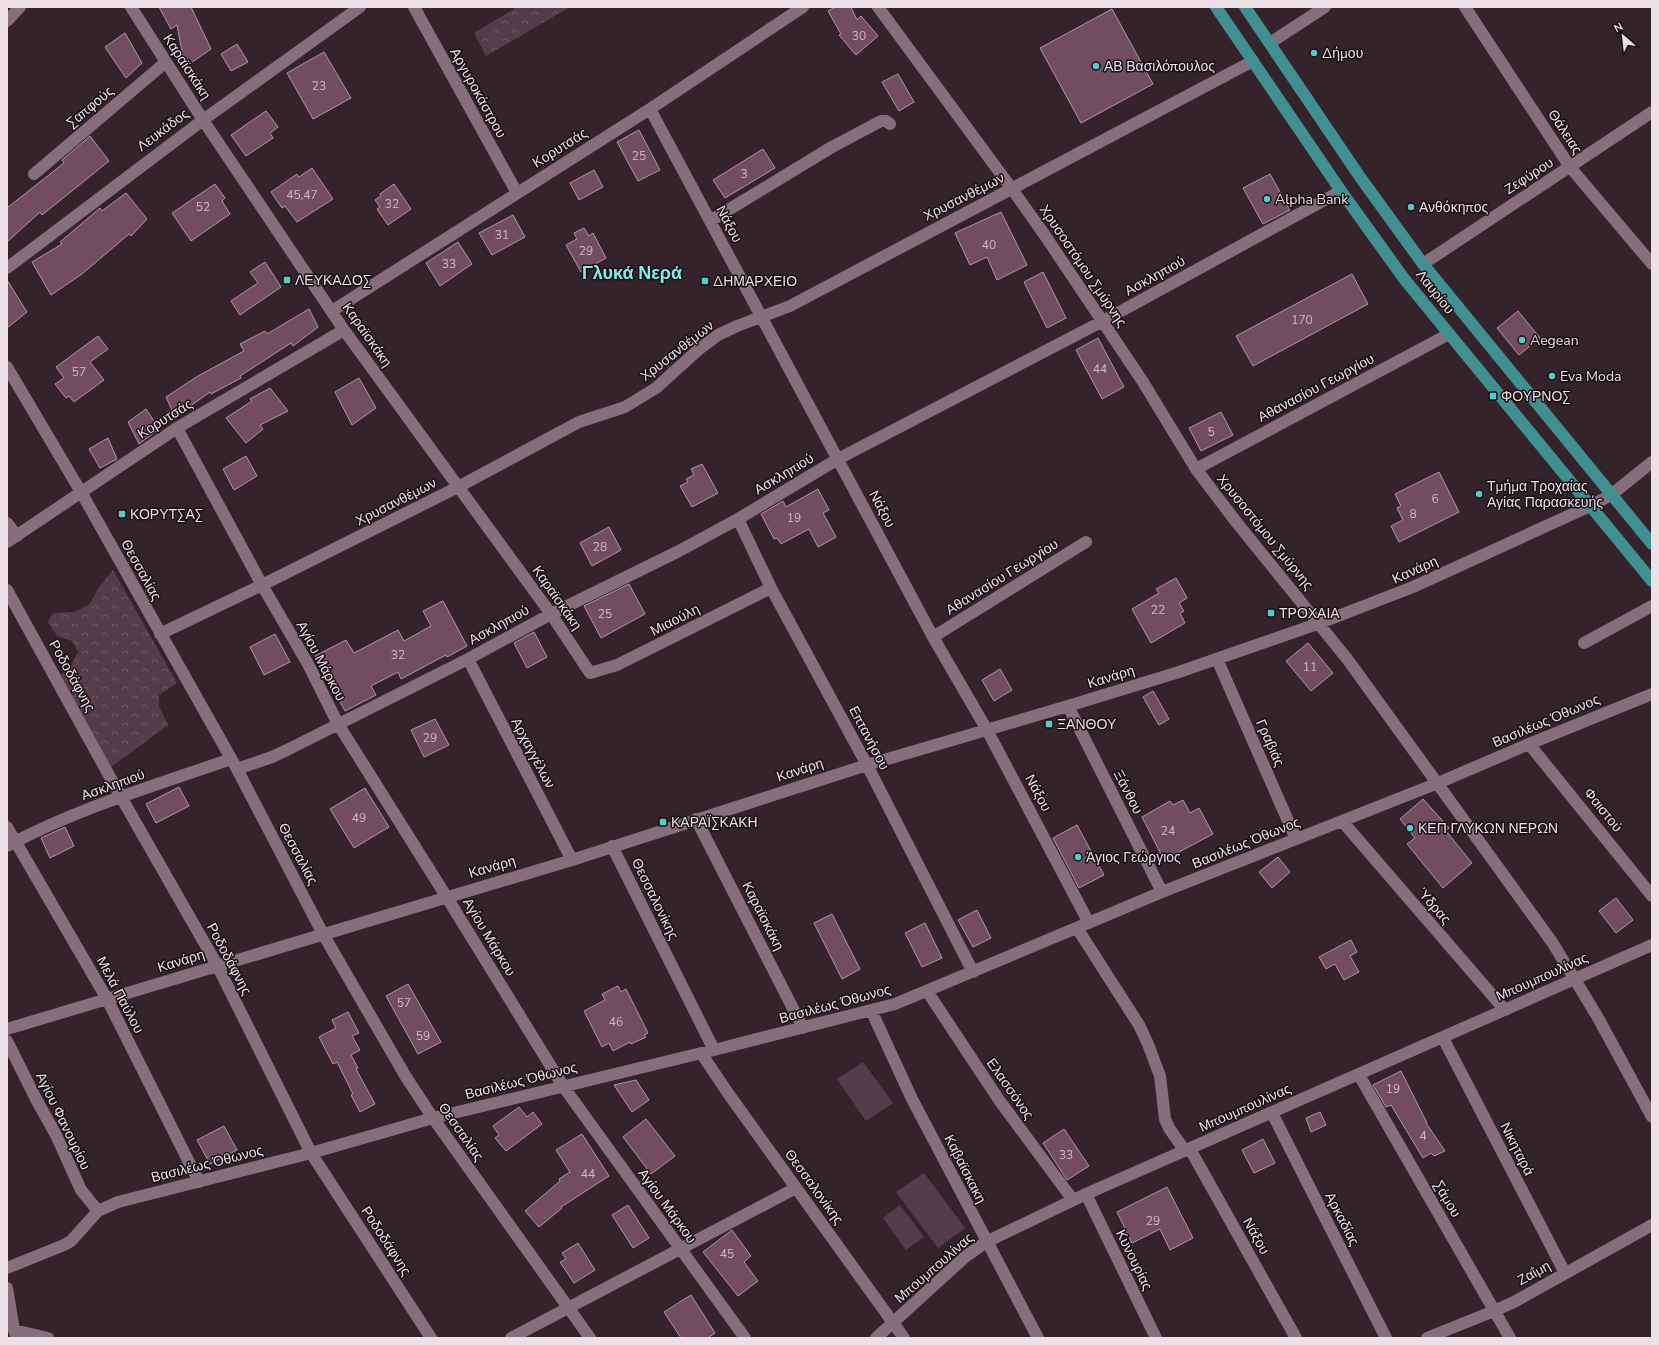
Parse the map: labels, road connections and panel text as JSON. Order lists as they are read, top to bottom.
{
  "streets": {
    "main road": ["Λαυρίου"],
    "street": [
      "Καραϊσκάκη",
      "Αργυροκάστρου",
      "Σαπφούς",
      "Λευκάδος",
      "Θάλειας",
      "Κορυτσάς",
      "Ζεφύρου",
      "Χρυσανθέμων",
      "Νάξου",
      "Χρυσοστόμου Σμύρνης",
      "Ασκληπιού",
      "Αθανασίου Γεωργίου",
      "Θεσσαλίας",
      "Κανάρη",
      "Μιαούλη",
      "Αγίου Μάρκου",
      "Ροδοδάφνης",
      "Βασιλέως Όθωνος",
      "Επτανήσου",
      "Γραβιάς",
      "Αρχαγγέλων",
      "Ξάνθου",
      "Φαιστού",
      "Θεσσαλονίκης",
      "Ύδρας",
      "Μπουμπουλίνας",
      "Μελά Παύλου",
      "Ελασσόνος",
      "Αγίου Φανουρίου",
      "Νικηταρά",
      "Καβαϊσκακη",
      "Σάμου",
      "Αρκαδίας",
      "Κυνουρίας",
      "Ζαΐμη"
    ]
  },
  "crossings": [
    ["Καραϊσκάκη", "Σαπφούς"],
    ["Καραϊσκάκη", "Λευκάδος"],
    ["Καραϊσκάκη", "Κορυτσάς"],
    ["Καραϊσκάκη", "Χρυσανθέμων"],
    ["Καραϊσκάκη", "Ασκληπιού"],
    ["Καραϊσκάκη", "Κανάρη"],
    ["Καραϊσκάκη", "Μιαούλη"],
    ["Καραϊσκάκη", "Βασιλέως Όθωνος"],
    ["Αργυροκάστρου", "Κορυτσάς"],
    ["Θάλειας", "Ζεφύρου"],
    ["Κορυτσάς", "Νάξου"],
    ["Κορυτσάς", "Θεσσαλίας"],
    ["Κορυτσάς", "Αγίου Μάρκου"],
    ["Ζεφύρου", "Λαυρίου"],
    ["Χρυσανθέμων", "Νάξου"],
    ["Χρυσανθέμων", "Χρυσοστόμου Σμύρνης"],
    ["Χρυσανθέμων", "Λαυρίου"],
    ["Χρυσανθέμων", "Θεσσαλίας"],
    ["Χρυσανθέμων", "Αγίου Μάρκου"],
    ["Νάξου", "Ασκληπιού"],
    ["Νάξου", "Αθανασίου Γεωργίου"],
    ["Νάξου", "Κανάρη"],
    ["Νάξου", "Βασιλέως Όθωνος"],
    ["Νάξου", "Μπουμπουλίνας"],
    ["Χρυσοστόμου Σμύρνης", "Ασκληπιού"],
    ["Χρυσοστόμου Σμύρνης", "Αθανασίου Γεωργίου"],
    ["Χρυσοστόμου Σμύρνης", "Κανάρη"],
    ["Χρυσοστόμου Σμύρνης", "Βασιλέως Όθωνος"],
    ["Χρυσοστόμου Σμύρνης", "Μπουμπουλίνας"],
    ["Ασκληπιού", "Λαυρίου"],
    ["Ασκληπιού", "Θεσσαλίας"],
    ["Ασκληπιού", "Αγίου Μάρκου"],
    ["Ασκληπιού", "Ροδοδάφνης"],
    ["Ασκληπιού", "Επτανήσου"],
    ["Ασκληπιού", "Αρχαγγέλων"],
    ["Ασκληπιού", "Μελά Παύλου"],
    ["Λαυρίου", "Αθανασίου Γεωργίου"],
    ["Λαυρίου", "Κανάρη"],
    ["Θεσσαλίας", "Κανάρη"],
    ["Θεσσαλίας", "Βασιλέως Όθωνος"],
    ["Κανάρη", "Αγίου Μάρκου"],
    ["Κανάρη", "Ροδοδάφνης"],
    ["Κανάρη", "Επτανήσου"],
    ["Κανάρη", "Γραβιάς"],
    ["Κανάρη", "Αρχαγγέλων"],
    ["Κανάρη", "Ξάνθου"],
    ["Κανάρη", "Θεσσαλονίκης"],
    ["Κανάρη", "Μελά Παύλου"],
    ["Μιαούλη", "Επτανήσου"],
    ["Αγίου Μάρκου", "Βασιλέως Όθωνος"],
    ["Ροδοδάφνης", "Βασιλέως Όθωνος"],
    ["Βασιλέως Όθωνος", "Επτανήσου"],
    ["Βασιλέως Όθωνος", "Γραβιάς"],
    ["Βασιλέως Όθωνος", "Ξάνθου"],
    ["Βασιλέως Όθωνος", "Φαιστού"],
    ["Βασιλέως Όθωνος", "Θεσσαλονίκης"],
    ["Βασιλέως Όθωνος", "Ύδρας"],
    ["Βασιλέως Όθωνος", "Μελά Παύλου"],
    ["Βασιλέως Όθωνος", "Ελασσόνος"],
    ["Βασιλέως Όθωνος", "Αγίου Φανουρίου"],
    ["Βασιλέως Όθωνος", "Καβαϊσκακη"],
    ["Θεσσαλονίκης", "Μπουμπουλίνας"],
    ["Ύδρας", "Μπουμπουλίνας"],
    ["Μπουμπουλίνας", "Ελασσόνος"],
    ["Μπουμπουλίνας", "Νικηταρά"],
    ["Μπουμπουλίνας", "Καβαϊσκακη"],
    ["Μπουμπουλίνας", "Σάμου"],
    ["Μπουμπουλίνας", "Αρκαδίας"],
    ["Μπουμπουλίνας", "Κυνουρίας"],
    ["Νικηταρά", "Ζαΐμη"],
    ["Σάμου", "Ζαΐμη"]
  ],
  "districts": ["Γλυκά Νερά"],
  "places": {
    "other": [
      "Δήμου",
      "ΑΒ Βασιλόπουλος",
      "Alpha Bank",
      "Ανθόκηπος",
      "Aegean",
      "Eva Moda",
      "Τμήμα Τροχαίας Αγίας Παρασκευής",
      "ΚΕΠ ΓΛΥΚΩΝ ΝΕΡΩΝ",
      "Άγιος Γεώργιος"
    ],
    "transit": [
      "ΛΕΥΚΑΔΟΣ",
      "ΔΗΜΑΡΧΕΙΟ",
      "ΦΟΥΡΝΟΣ",
      "ΚΟΡΥΤΣΑΣ",
      "ΤΡΟΧΑΙΑ",
      "ΞΑΝΘΟΥ",
      "ΚΑΡΑΪΣΚΑΚΗ"
    ]
  },
  "house_numbers": [
    "30",
    "23",
    "25",
    "3",
    "45,47",
    "32",
    "52",
    "31",
    "40",
    "29",
    "33",
    "170",
    "44",
    "57",
    "5",
    "6",
    "8",
    "19",
    "28",
    "22",
    "25",
    "32",
    "11",
    "29",
    "49",
    "24",
    "57",
    "46",
    "59",
    "19",
    "4",
    "33",
    "44",
    "29",
    "45"
  ],
  "north": "top left"
}
